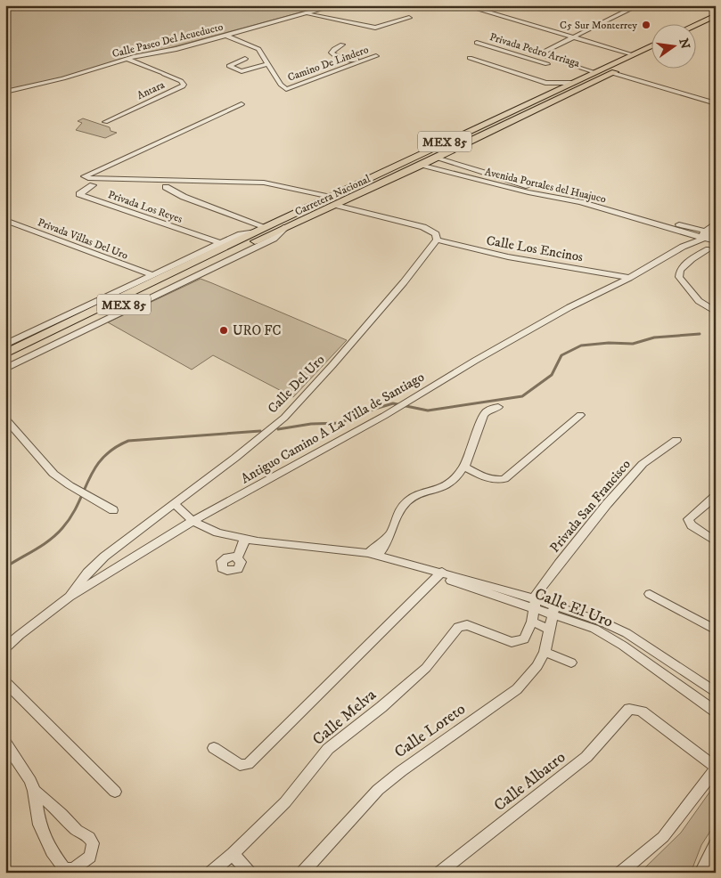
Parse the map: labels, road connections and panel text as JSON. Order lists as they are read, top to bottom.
{
  "streets": {
    "highway": ["MEX 85", "Carretera Nacional"],
    "street": [
      "Calle Paseo Del Acueducto",
      "Privada Pedro Arriaga",
      "Camino De Lindero",
      "Antara",
      "Avenida Portales del Huajuco",
      "Privada Los Reyes",
      "Privada Villas Del Uro",
      "Calle Los Encinos",
      "Calle Del Uro",
      "Antiguo Camino A La Villa de Santiago",
      "Privada San Francisco",
      "Calle El Uro",
      "Calle Melva",
      "Calle Loreto",
      "Calle Albatro"
    ]
  },
  "crossings": [
    ["Calle Paseo Del Acueducto", "Antara"],
    ["Privada Pedro Arriaga", "Carretera Nacional"],
    ["MEX 85", "Carretera Nacional"],
    ["MEX 85", "Privada Los Reyes"],
    ["MEX 85", "Privada Villas Del Uro"],
    ["Avenida Portales del Huajuco", "Carretera Nacional"],
    ["Avenida Portales del Huajuco", "Antiguo Camino A La Villa de Santiago"],
    ["Carretera Nacional", "Privada Los Reyes"],
    ["Calle Los Encinos", "Calle Del Uro"],
    ["Calle Los Encinos", "Antiguo Camino A La Villa de Santiago"],
    ["Calle Del Uro", "Antiguo Camino A La Villa de Santiago"],
    ["Calle Del Uro", "Calle El Uro"],
    ["Antiguo Camino A La Villa de Santiago", "Calle El Uro"],
    ["Privada San Francisco", "Calle El Uro"],
    ["Calle El Uro", "Calle Loreto"]
  ],
  "places": ["C5 Sur Monterrey", "URO FC"],
  "north": "right"
}
